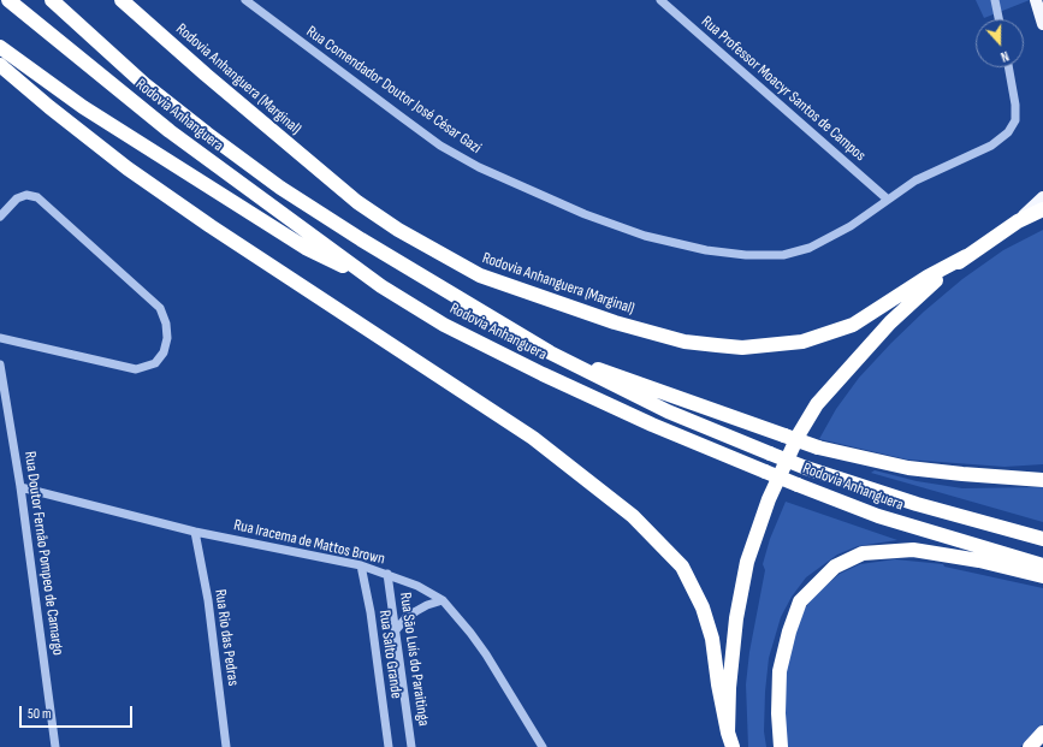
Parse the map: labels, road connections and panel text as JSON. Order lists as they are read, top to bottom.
{
  "streets": {
    "highway": ["Rodovia Anhanguera (Marginal)", "Rodovia Anhanguera"],
    "street": [
      "Rua Professor Moacyr Santos de Campos",
      "Rua Comendador Doutor José César Gazi",
      "Rua Iracema de Mattos Brown",
      "Rua Doutor Fernão Pompeo de Camargo",
      "Rua Rio das Pedras",
      "Rua Salto Grande",
      "Rua São Luís do Paraitinga"
    ]
  },
  "crossings": [
    ["Rua Professor Moacyr Santos de Campos", "Rua Comendador Doutor José César Gazi"],
    ["Rua Iracema de Mattos Brown", "Rua Doutor Fernão Pompeo de Camargo"],
    ["Rua Iracema de Mattos Brown", "Rua Rio das Pedras"],
    ["Rua Iracema de Mattos Brown", "Rua Salto Grande"],
    ["Rua Iracema de Mattos Brown", "Rua São Luís do Paraitinga"]
  ],
  "scale_bar": "50 m",
  "north": "bottom"
}
